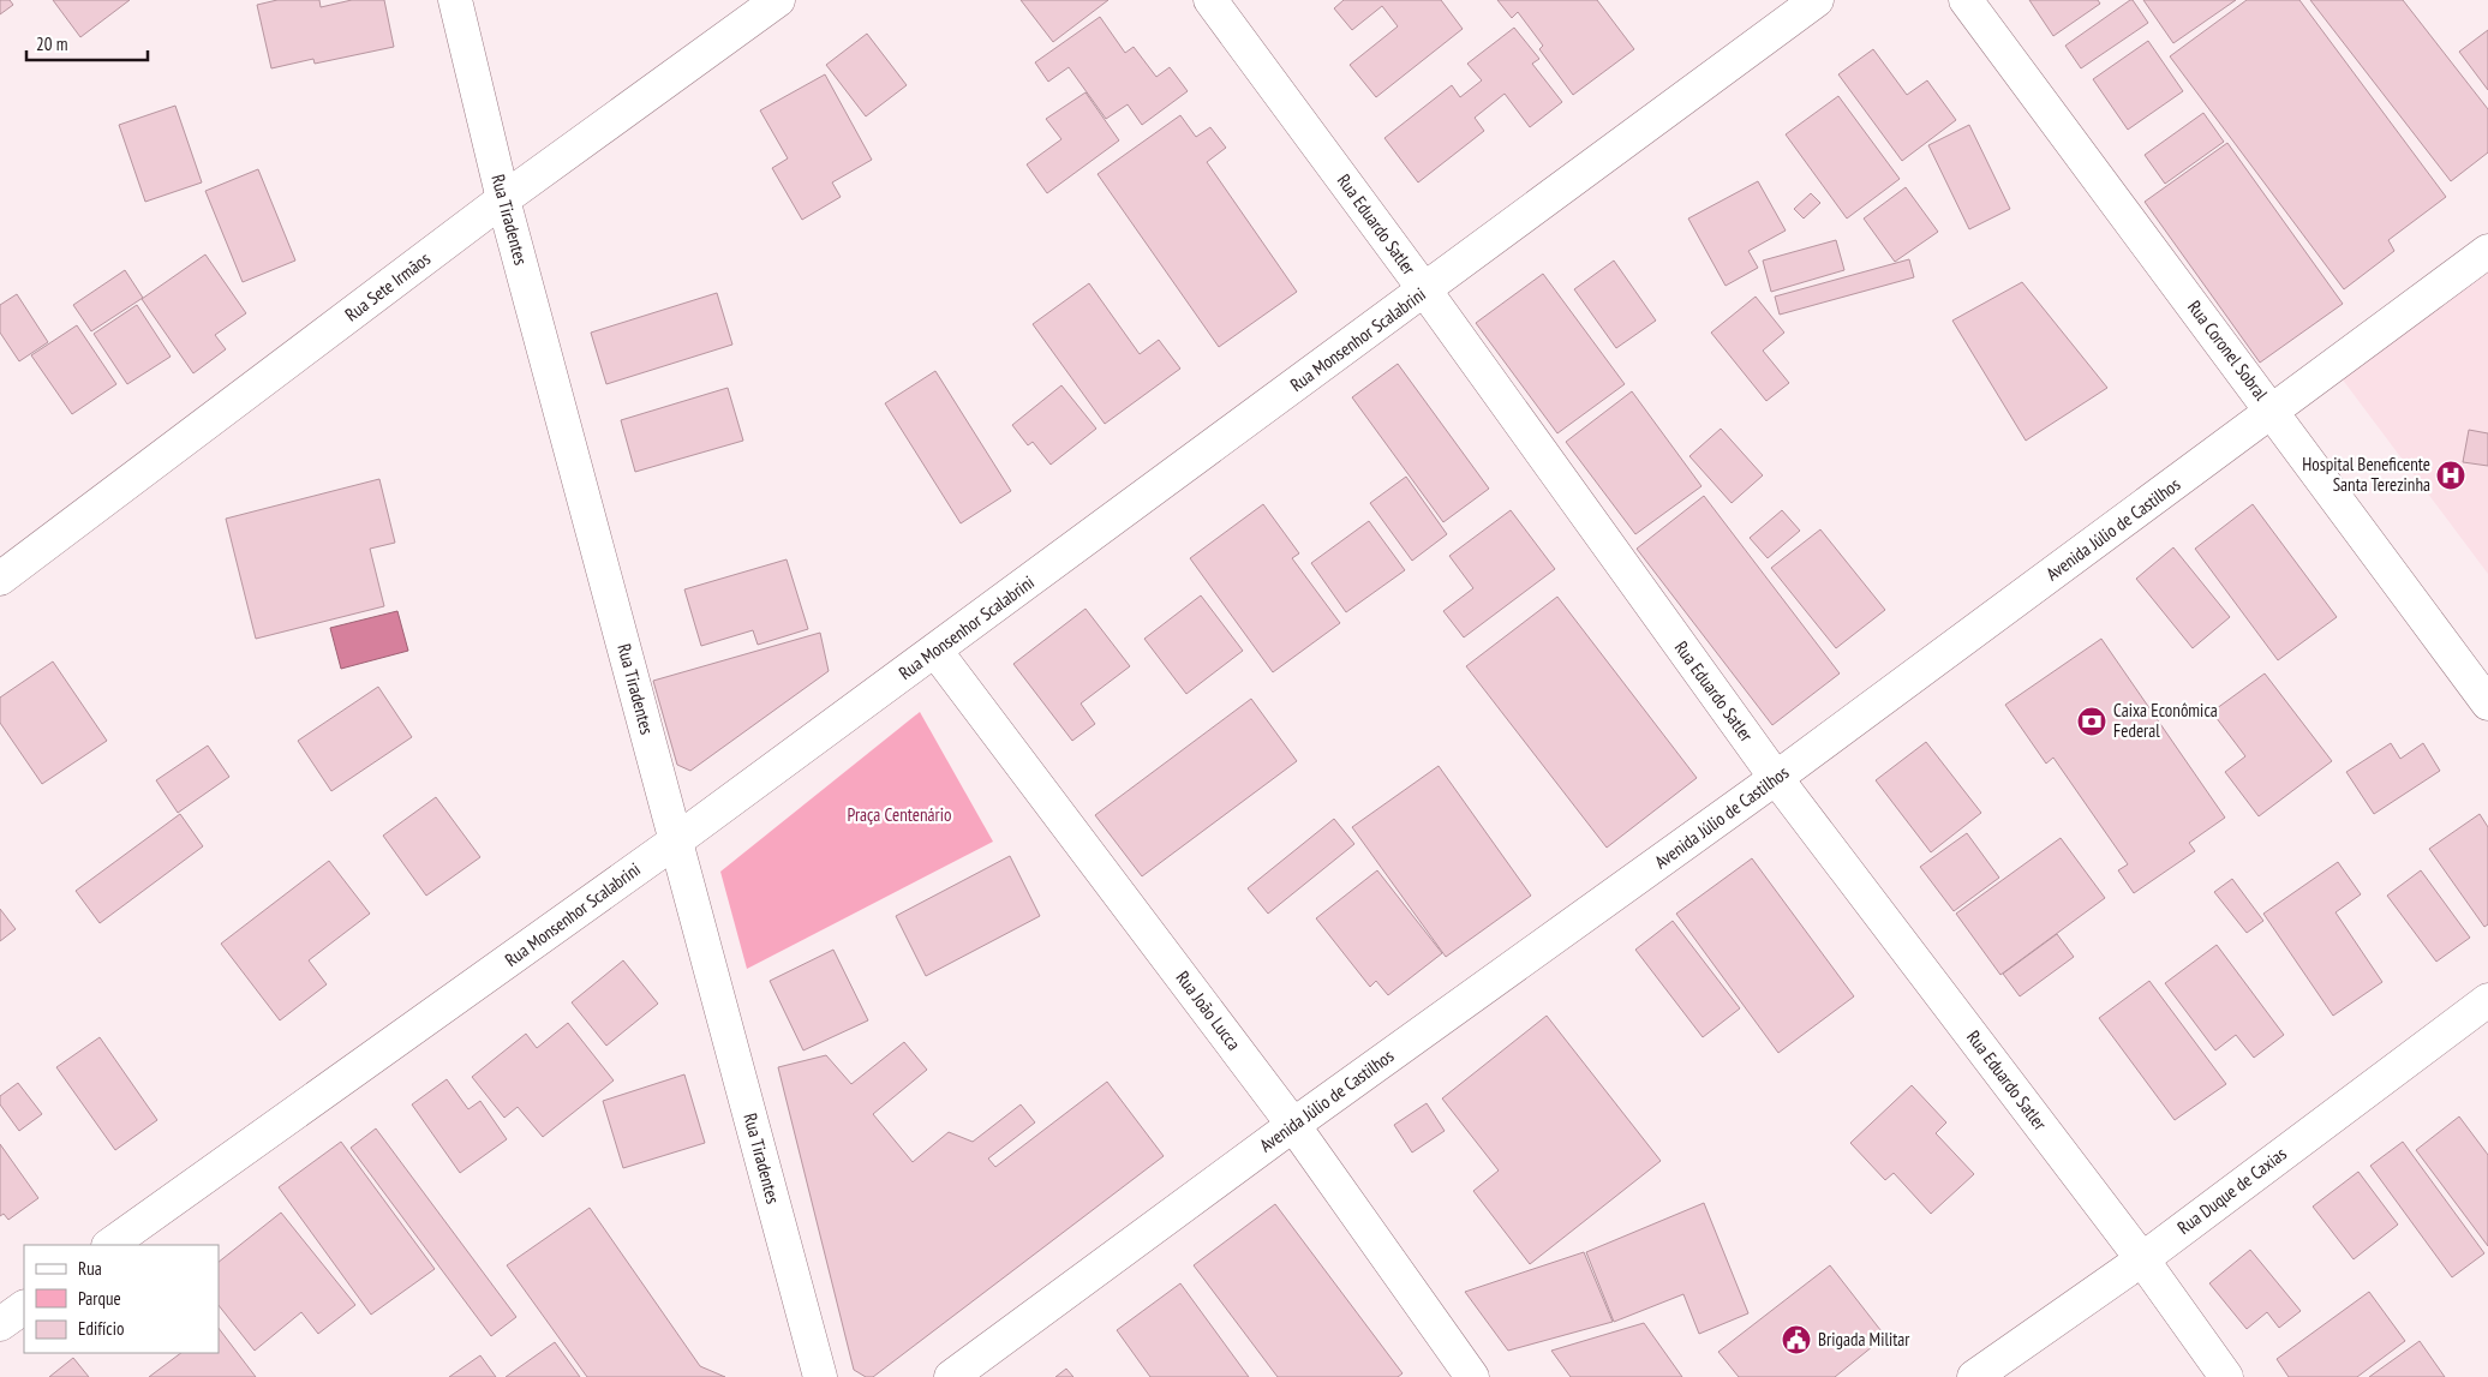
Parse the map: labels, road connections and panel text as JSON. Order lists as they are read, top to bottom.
{
  "streets": {
    "street": [
      "Rua Tiradentes",
      "Rua Eduardo Satler",
      "Rua Sete Irmãos",
      "Rua Monsenhor Scalabrini",
      "Rua Coronel Sobral",
      "Avenida Júlio de Castilhos",
      "Rua João Lucca",
      "Rua Duque de Caxias"
    ]
  },
  "crossings": [
    ["Rua Tiradentes", "Rua Sete Irmãos"],
    ["Rua Tiradentes", "Rua Monsenhor Scalabrini"],
    ["Rua Eduardo Satler", "Rua Monsenhor Scalabrini"],
    ["Rua Eduardo Satler", "Avenida Júlio de Castilhos"],
    ["Rua Eduardo Satler", "Rua Duque de Caxias"],
    ["Rua Monsenhor Scalabrini", "Rua João Lucca"],
    ["Rua Coronel Sobral", "Avenida Júlio de Castilhos"],
    ["Avenida Júlio de Castilhos", "Rua João Lucca"]
  ],
  "parks": ["Praça Centenário"],
  "places": {
    "hospital": ["Hospital Beneficente Santa Terezinha"],
    "bank": ["Caixa Econômica Federal"],
    "public building": ["Brigada Militar"]
  },
  "legend": ["Rua", "Parque", "Edifício"],
  "scale_bar": "20 m"
}
